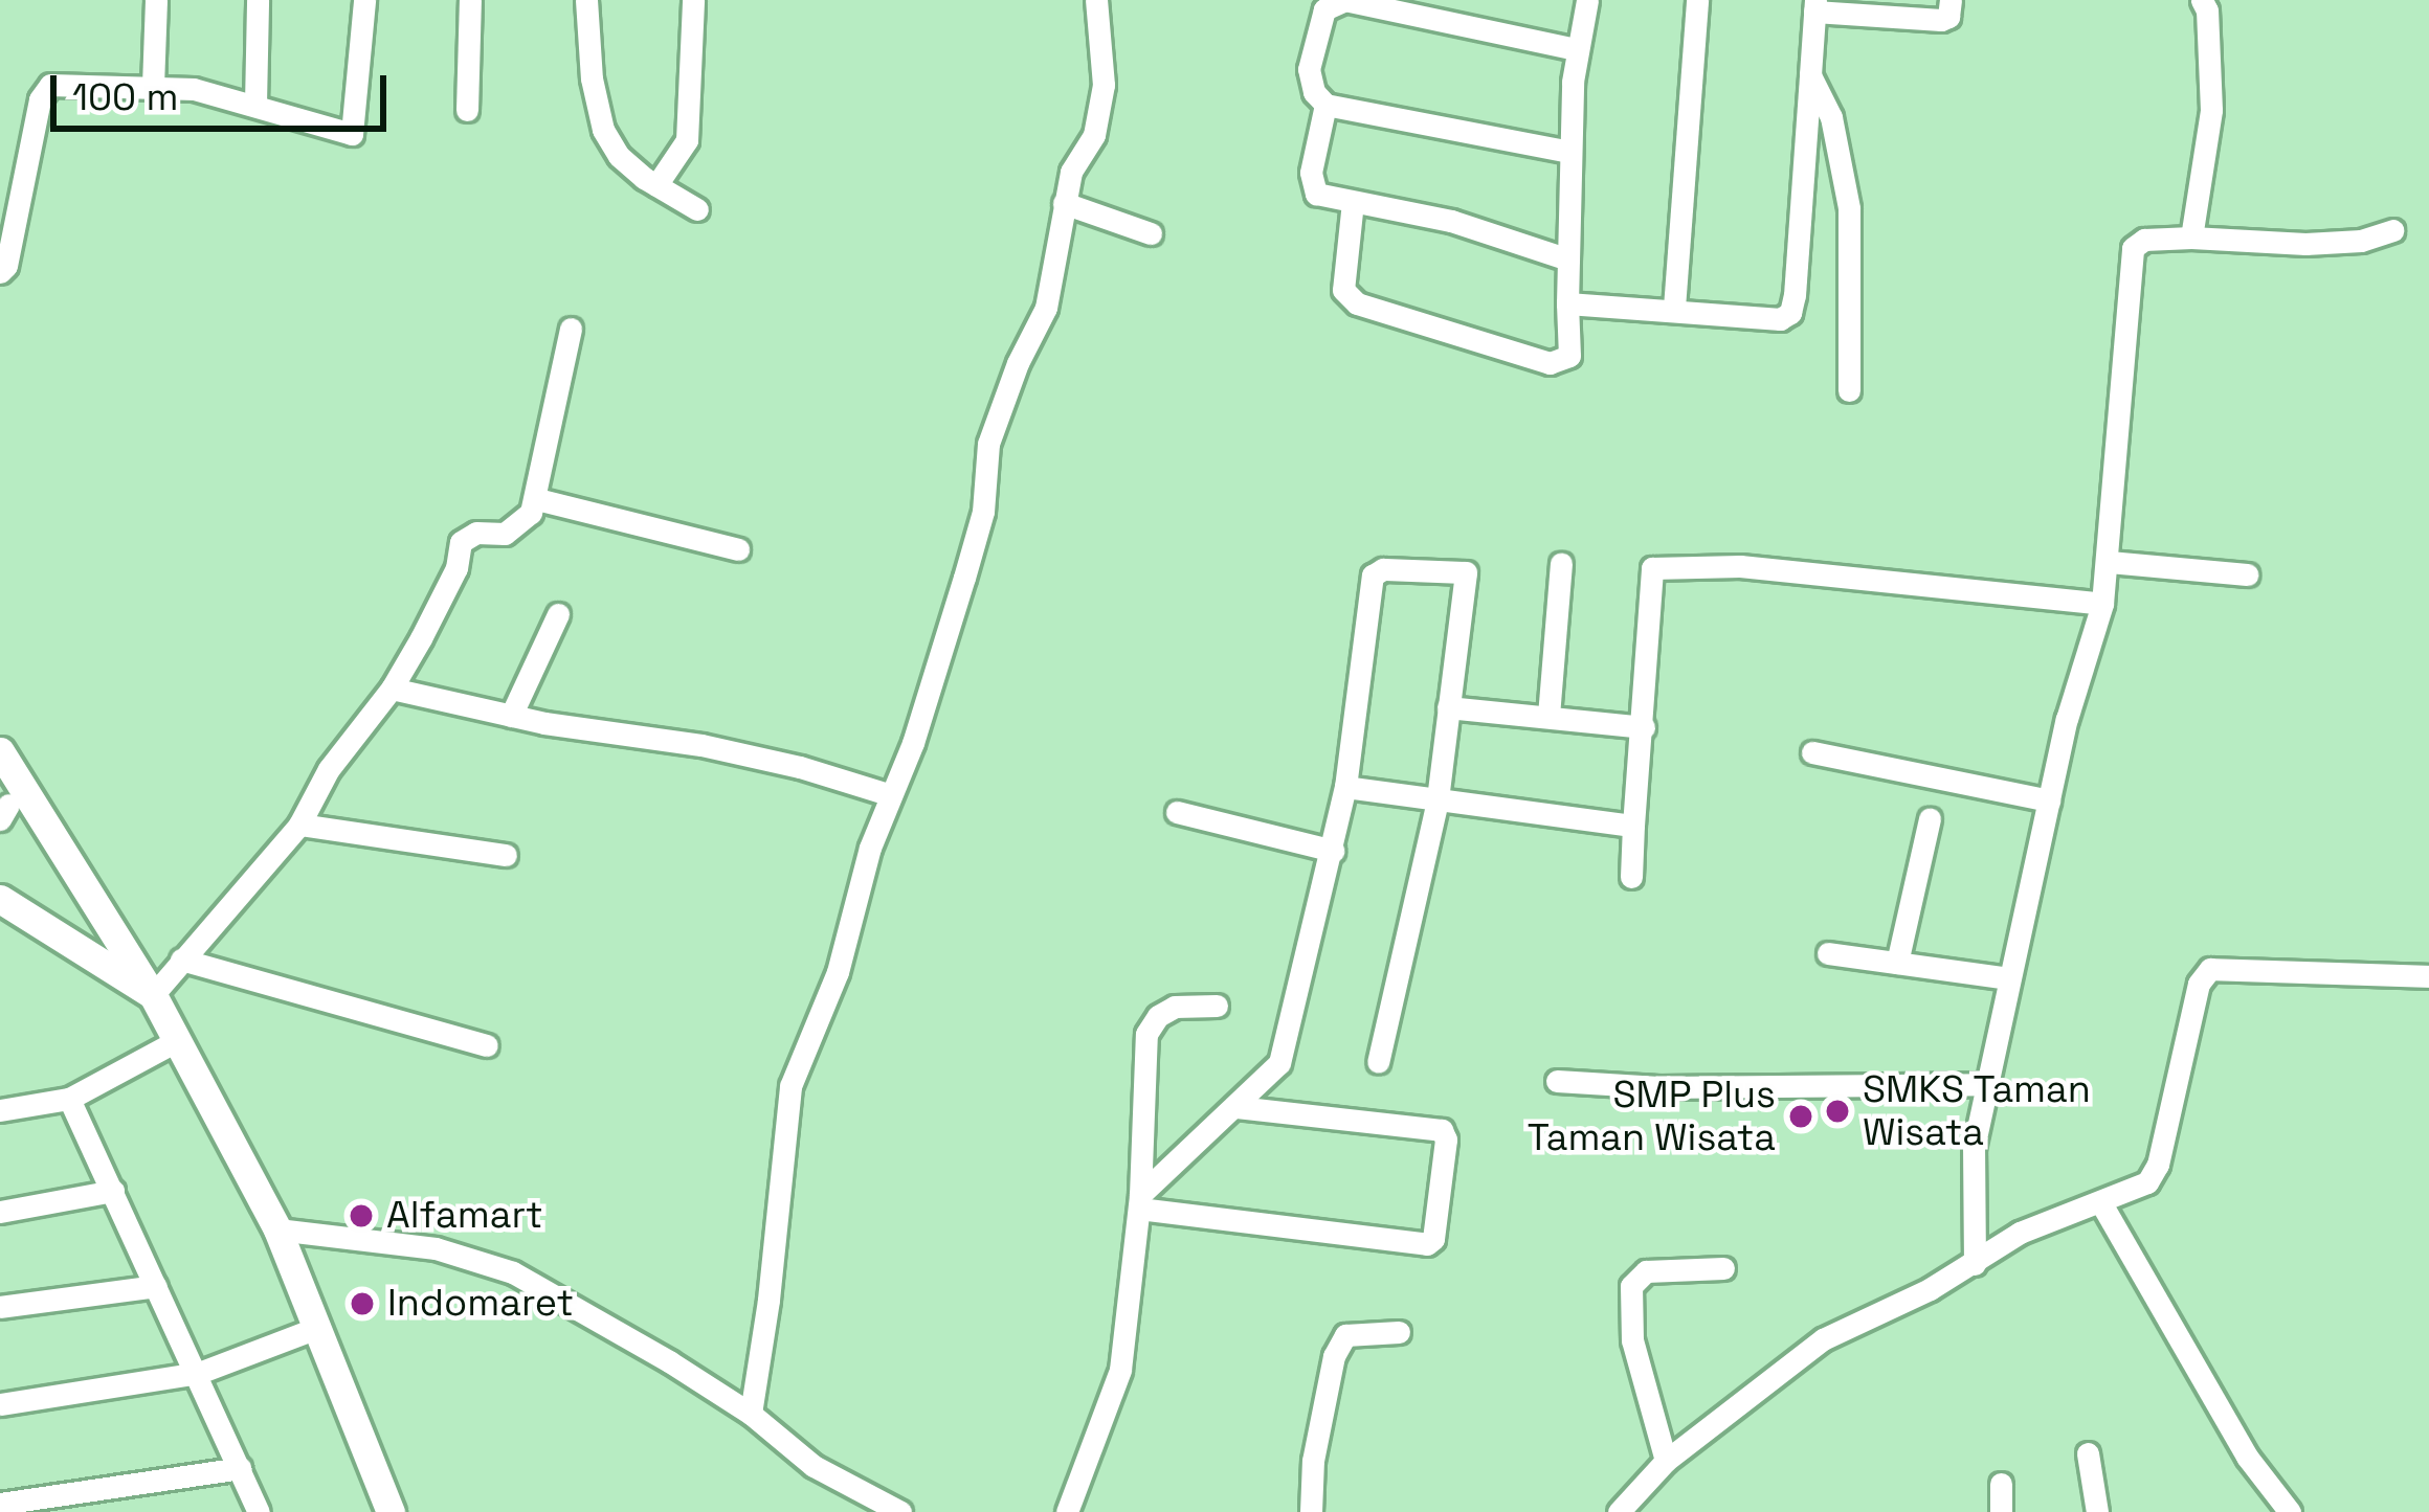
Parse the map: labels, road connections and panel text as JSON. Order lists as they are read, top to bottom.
{
  "places": [
    "SMKS Taman Wisata",
    "SMP Plus Taman Wisata",
    "Alfamart",
    "Indomaret"
  ],
  "scale_bar": "100 m"
}
